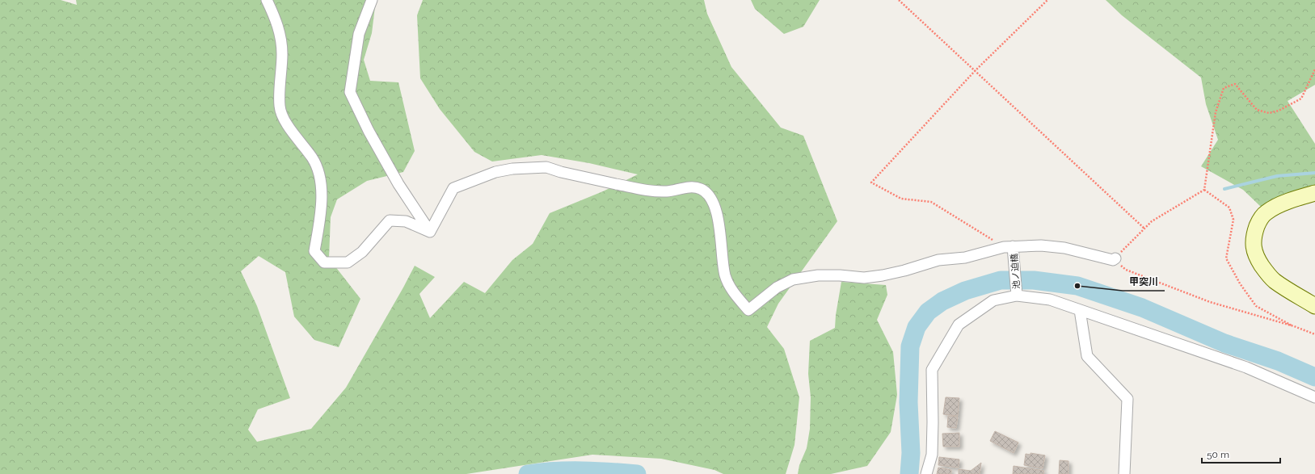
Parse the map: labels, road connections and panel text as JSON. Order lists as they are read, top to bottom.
{
  "streets": {
    "street": ["池ノ迫橋"]
  },
  "places": ["甲突川"],
  "scale_bar": "50 m"
}
